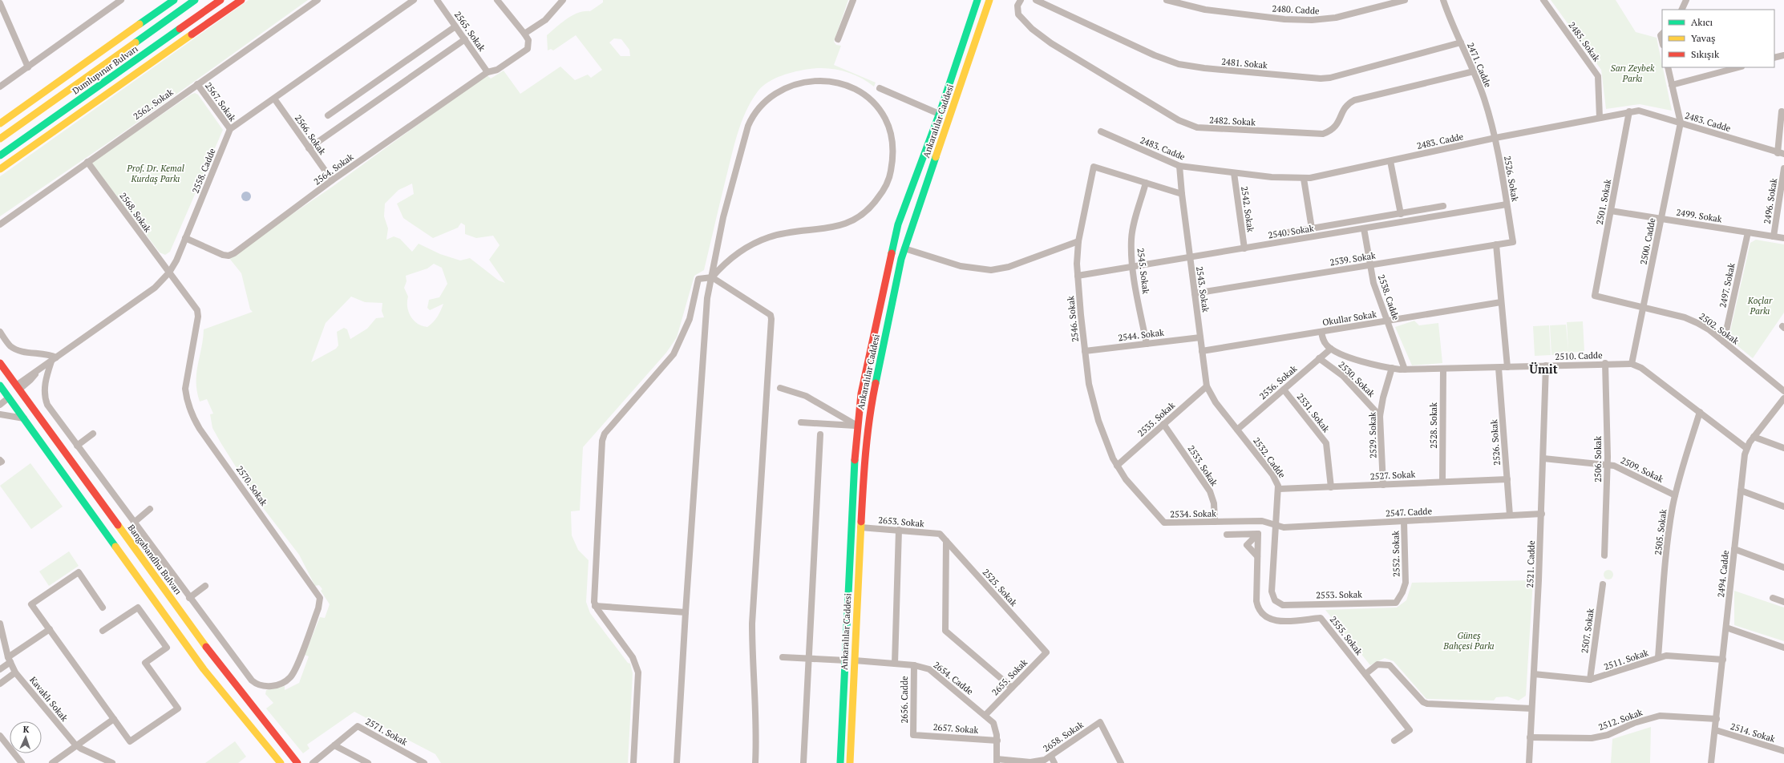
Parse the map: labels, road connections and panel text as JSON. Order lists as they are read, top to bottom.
{
  "streets": {
    "main road": ["Dumlupınar Bulvarı", "Ankaralılar Caddesi", "Bangabandhu Bulvarı"],
    "street": [
      "2480. Cadde",
      "2565. Sokak",
      "2485. Sokak",
      "2481. Sokak",
      "2471. Cadde",
      "2567. Sokak",
      "2562. Sokak",
      "2482. Sokak",
      "2483. Cadde",
      "2566. Sokak",
      "2564. Sokak",
      "2558. Cadde",
      "2526. Sokak",
      "2496. Sokak",
      "2501. Sokak",
      "2542. Sokak",
      "2568. Sokak",
      "2499. Sokak",
      "2540. Sokak",
      "2500. Cadde",
      "2539. Sokak",
      "2545. Sokak",
      "2497. Sokak",
      "2543. Sokak",
      "2538. Cadde",
      "Okullar Sokak",
      "2546. Sokak",
      "2502. Sokak",
      "2544. Sokak",
      "2510. Cadde",
      "2530. Sokak",
      "2536. Sokak",
      "2531. Sokak",
      "2535. Sokak",
      "2528. Sokak",
      "2529. Sokak",
      "2532. Cadde",
      "2506. Sokak",
      "2533. Sokak",
      "2509. Sokak",
      "2527. Sokak",
      "2570. Sokak",
      "2547. Cadde",
      "2534. Sokak",
      "2653. Sokak",
      "2505. Sokak",
      "2552. Sokak",
      "2521. Cadde",
      "2494. Cadde",
      "2525. Sokak",
      "2553. Sokak",
      "2507. Sokak",
      "2555. Sokak",
      "2511. Sokak",
      "2655. Sokak",
      "2654. Cadde",
      "Kavaklı Sokak",
      "2656. Cadde",
      "2512. Sokak",
      "2657. Sokak",
      "2571. Sokak",
      "2514. Sokak",
      "2658. Sokak"
    ]
  },
  "crossings": [
    ["2565. Sokak", "2564. Sokak"],
    ["2485. Sokak", "2483. Cadde"],
    ["2481. Sokak", "2471. Cadde"],
    ["2471. Cadde", "2482. Sokak"],
    ["2471. Cadde", "2483. Cadde"],
    ["2471. Cadde", "2526. Sokak"],
    ["2567. Sokak", "2562. Sokak"],
    ["2567. Sokak", "2558. Cadde"],
    ["2562. Sokak", "2568. Sokak"],
    ["Ankaralılar Caddesi", "2653. Sokak"],
    ["Ankaralılar Caddesi", "2654. Cadde"],
    ["2483. Cadde", "2526. Sokak"],
    ["2483. Cadde", "2501. Sokak"],
    ["2483. Cadde", "2542. Sokak"],
    ["2483. Cadde", "2500. Cadde"],
    ["2483. Cadde", "2543. Sokak"],
    ["2566. Sokak", "2564. Sokak"],
    ["2564. Sokak", "2558. Cadde"],
    ["2558. Cadde", "2568. Sokak"],
    ["2558. Cadde", "2570. Sokak"],
    ["2558. Cadde", "Bangabandhu Bulvarı"],
    ["2526. Sokak", "2540. Sokak"],
    ["2526. Sokak", "2539. Sokak"],
    ["2526. Sokak", "2510. Cadde"],
    ["2526. Sokak", "2527. Sokak"],
    ["2526. Sokak", "2547. Cadde"],
    ["2496. Sokak", "2499. Sokak"],
    ["2501. Sokak", "2499. Sokak"],
    ["2501. Sokak", "2502. Sokak"],
    ["2542. Sokak", "2540. Sokak"],
    ["2568. Sokak", "2570. Sokak"],
    ["2499. Sokak", "2500. Cadde"],
    ["2499. Sokak", "2497. Sokak"],
    ["2540. Sokak", "2545. Sokak"],
    ["2540. Sokak", "2543. Sokak"],
    ["2540. Sokak", "2538. Cadde"],
    ["2540. Sokak", "2546. Sokak"],
    ["2500. Cadde", "2502. Sokak"],
    ["2500. Cadde", "2510. Cadde"],
    ["2539. Sokak", "2543. Sokak"],
    ["2539. Sokak", "2538. Cadde"],
    ["2545. Sokak", "2546. Sokak"],
    ["2545. Sokak", "2544. Sokak"],
    ["2497. Sokak", "2502. Sokak"],
    ["2543. Sokak", "Okullar Sokak"],
    ["2543. Sokak", "2544. Sokak"],
    ["2543. Sokak", "2535. Sokak"],
    ["2543. Sokak", "2532. Cadde"],
    ["2538. Cadde", "Okullar Sokak"],
    ["2538. Cadde", "2510. Cadde"],
    ["2546. Sokak", "2544. Sokak"],
    ["2546. Sokak", "2535. Sokak"],
    ["2546. Sokak", "2534. Sokak"],
    ["2510. Cadde", "2536. Sokak"],
    ["2510. Cadde", "2528. Sokak"],
    ["2510. Cadde", "2529. Sokak"],
    ["2510. Cadde", "2506. Sokak"],
    ["2510. Cadde", "2505. Sokak"],
    ["2510. Cadde", "2521. Cadde"],
    ["2510. Cadde", "2494. Cadde"],
    ["2530. Sokak", "2536. Sokak"],
    ["2530. Sokak", "2529. Sokak"],
    ["2536. Sokak", "2531. Sokak"],
    ["2536. Sokak", "2532. Cadde"],
    ["2531. Sokak", "2527. Sokak"],
    ["2535. Sokak", "2532. Cadde"],
    ["2535. Sokak", "2533. Sokak"],
    ["2535. Sokak", "2534. Sokak"],
    ["2528. Sokak", "2527. Sokak"],
    ["2529. Sokak", "2527. Sokak"],
    ["2532. Cadde", "2527. Sokak"],
    ["2532. Cadde", "2547. Cadde"],
    ["2532. Cadde", "2534. Sokak"],
    ["2532. Cadde", "2553. Sokak"],
    ["2506. Sokak", "2509. Sokak"],
    ["2533. Sokak", "2534. Sokak"],
    ["2509. Sokak", "2505. Sokak"],
    ["2509. Sokak", "2521. Cadde"],
    ["2547. Cadde", "2534. Sokak"],
    ["2547. Cadde", "2552. Sokak"],
    ["2547. Cadde", "2521. Cadde"],
    ["2653. Sokak", "2525. Sokak"],
    ["2505. Sokak", "2511. Sokak"],
    ["2552. Sokak", "2553. Sokak"],
    ["2521. Cadde", "2511. Sokak"],
    ["2521. Cadde", "2512. Sokak"],
    ["2494. Cadde", "2511. Sokak"],
    ["2494. Cadde", "2512. Sokak"],
    ["2494. Cadde", "2514. Sokak"],
    ["2525. Sokak", "2655. Sokak"],
    ["2507. Sokak", "2511. Sokak"],
    ["2655. Sokak", "2654. Cadde"],
    ["2654. Cadde", "2656. Cadde"],
    ["2654. Cadde", "2657. Sokak"],
    ["2654. Cadde", "2658. Sokak"],
    ["2656. Cadde", "2657. Sokak"]
  ],
  "districts": ["Ümit"],
  "parks": [
    "Sarı Zeybek Parkı",
    "Prof. Dr. Kemal Kurdaş Parkı",
    "Koçlar Parkı",
    "Güneş Bahçesi Parkı"
  ],
  "legend": ["Akıcı", "Yavaş", "Sıkışık"],
  "north": "top"
}
